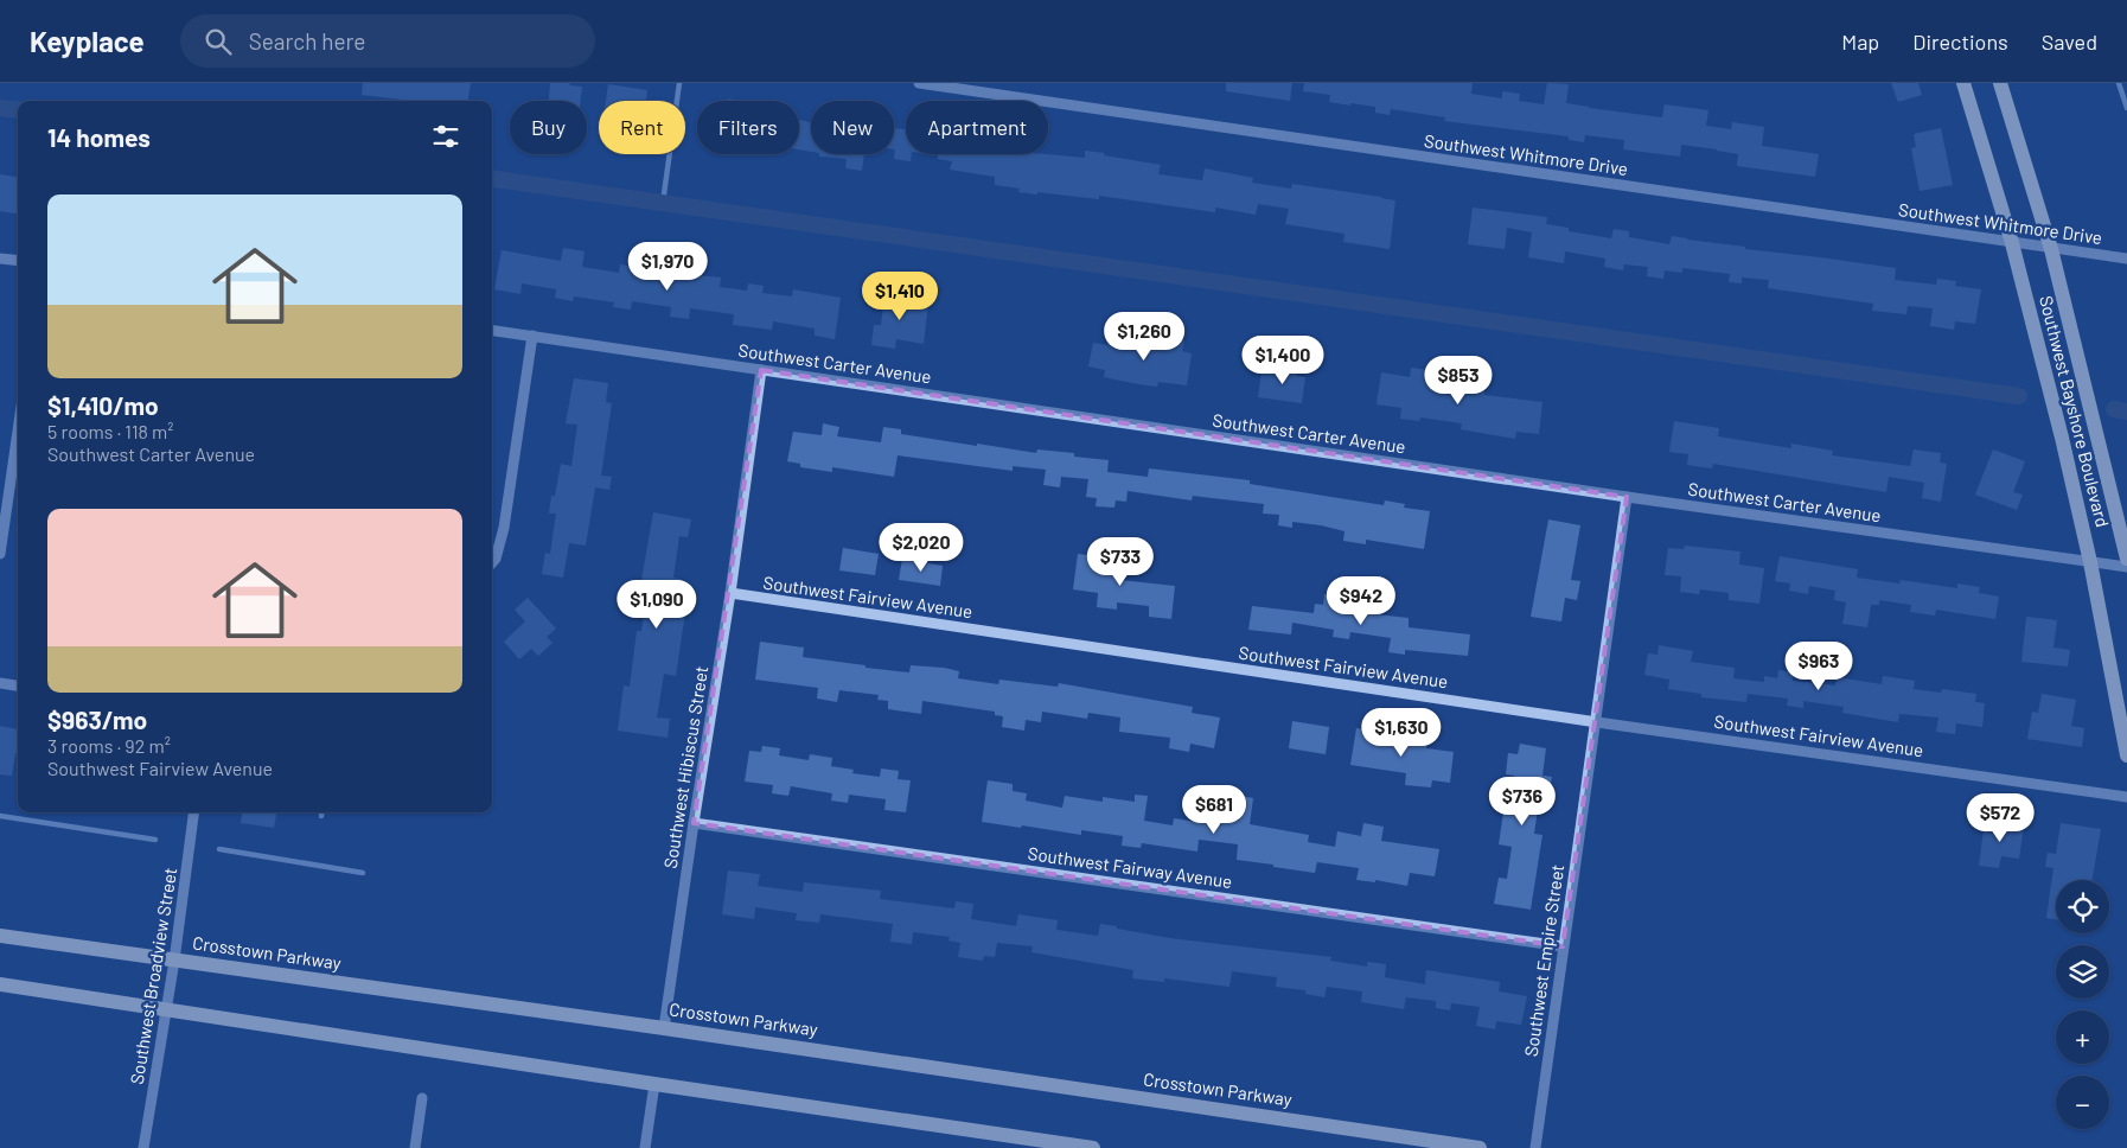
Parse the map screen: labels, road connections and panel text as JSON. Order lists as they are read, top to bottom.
{
  "streets": {
    "main road": ["Southwest Bayshore Boulevard", "Crosstown Parkway"],
    "street": [
      "Southwest Whitmore Drive",
      "Southwest Carter Avenue",
      "Southwest Fairview Avenue",
      "Southwest Hibiscus Street",
      "Southwest Fairway Avenue",
      "Southwest Empire Street",
      "Southwest Broadview Street"
    ]
  },
  "crossings": [
    ["Southwest Whitmore Drive", "Southwest Bayshore Boulevard"],
    ["Southwest Carter Avenue", "Southwest Bayshore Boulevard"],
    ["Southwest Carter Avenue", "Southwest Hibiscus Street"],
    ["Southwest Carter Avenue", "Southwest Empire Street"],
    ["Southwest Fairview Avenue", "Southwest Hibiscus Street"],
    ["Southwest Fairview Avenue", "Southwest Empire Street"],
    ["Southwest Hibiscus Street", "Southwest Fairway Avenue"],
    ["Southwest Hibiscus Street", "Crosstown Parkway"],
    ["Southwest Fairway Avenue", "Southwest Empire Street"],
    ["Crosstown Parkway", "Southwest Broadview Street"]
  ],
  "page": {
    "header": "Keyplace",
    "search": "Search here",
    "nav": ["Map", "Directions", "Saved"],
    "chip": [
      "Buy",
      "Rent",
      "Filters",
      "New",
      "Apartment"
    ],
    "heading": "14 homes",
    "list": [
      {
        "name": "$1,410/mo",
        "note": "5 rooms · 118 m² · Southwest Carter Avenue"
      },
      {
        "name": "$963/mo",
        "note": "3 rooms · 92 m² · Southwest Fairview Avenue"
      }
    ],
    "price": [
      "$1,970",
      "$1,410",
      "$1,260",
      "$1,400",
      "$853",
      "$2,020",
      "$733",
      "$942",
      "$1,090",
      "$963",
      "$1,630",
      "$736",
      "$681",
      "$572"
    ],
    "map_buttons": ["+", "−"]
  }
}
